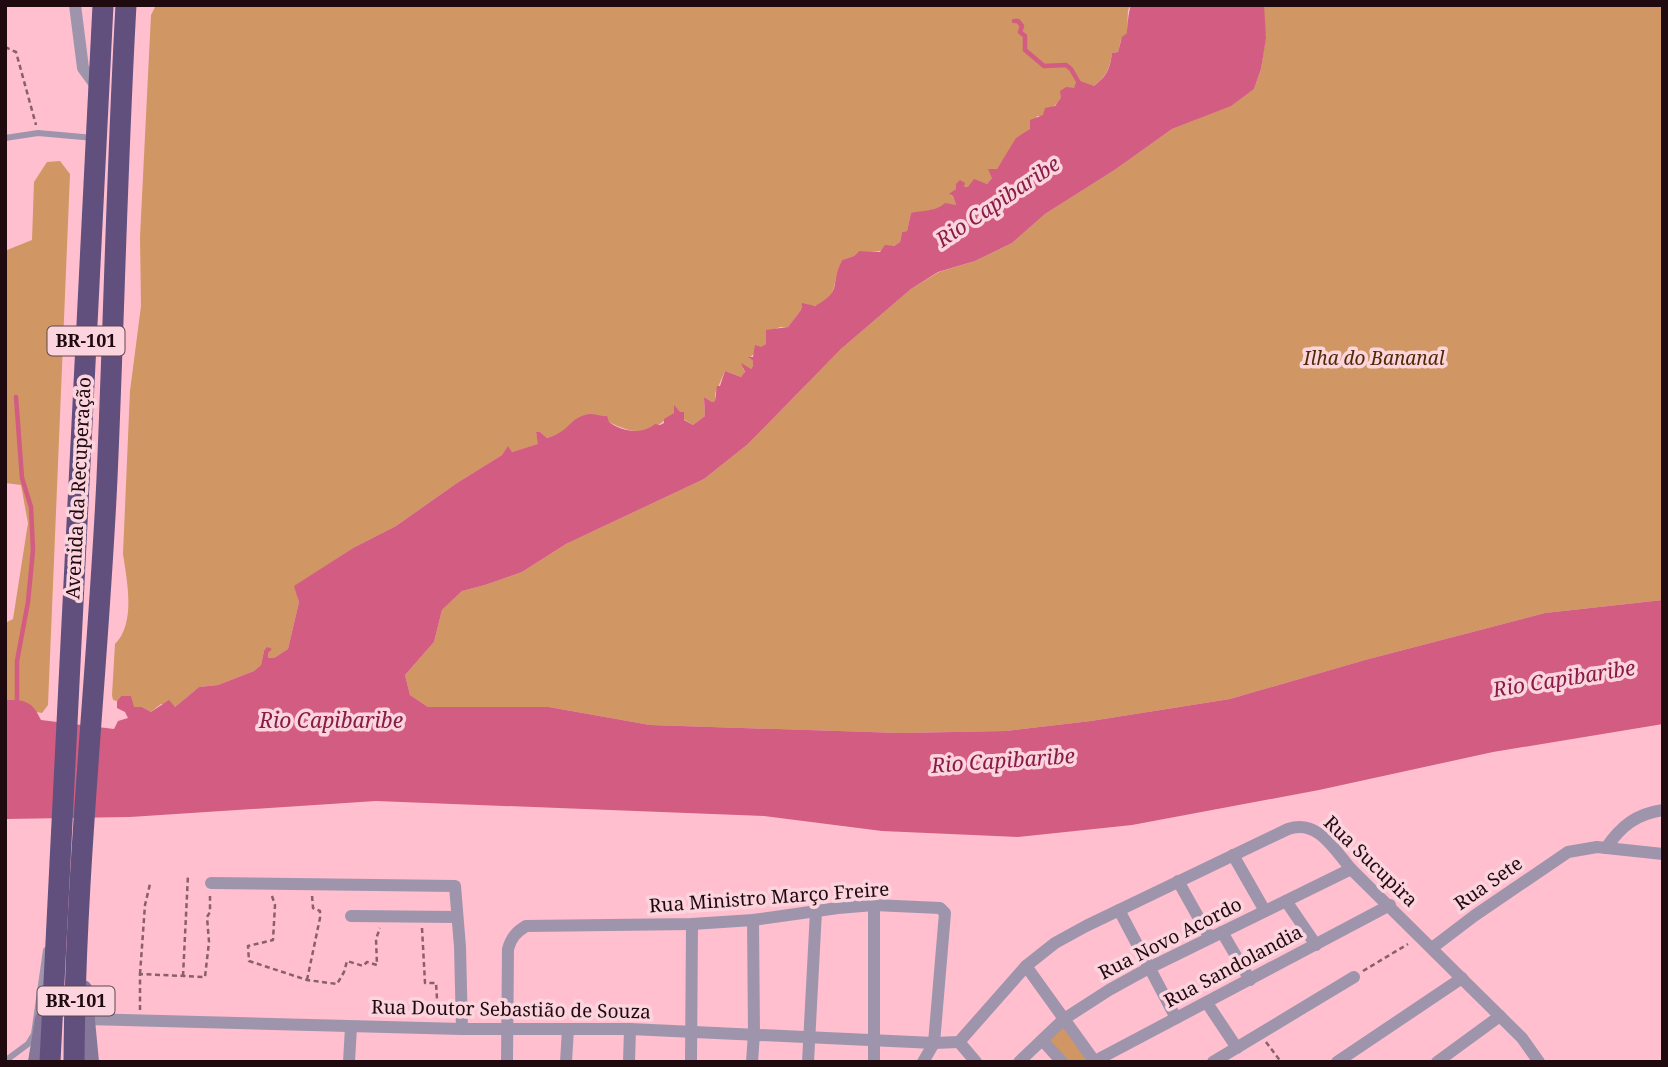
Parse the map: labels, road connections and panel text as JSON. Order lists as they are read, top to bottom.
{
  "streets": {
    "highway": ["BR-101", "Avenida da Recuperação"],
    "street": [
      "Rua Sucupira",
      "Rua Sete",
      "Rua Ministro Março Freire",
      "Rua Novo Acordo",
      "Rua Sandolandia",
      "Rua Doutor Sebastião de Souza"
    ]
  },
  "crossings": [
    ["BR-101", "Avenida da Recuperação"],
    ["Rua Sucupira", "Rua Sete"],
    ["Rua Sucupira", "Rua Novo Acordo"],
    ["Rua Sucupira", "Rua Sandolandia"],
    ["Rua Sucupira", "Rua Doutor Sebastião de Souza"],
    ["Rua Ministro Março Freire", "Rua Doutor Sebastião de Souza"]
  ],
  "water": ["Rio Capibaribe"],
  "parks": ["Ilha do Bananal"]
}
